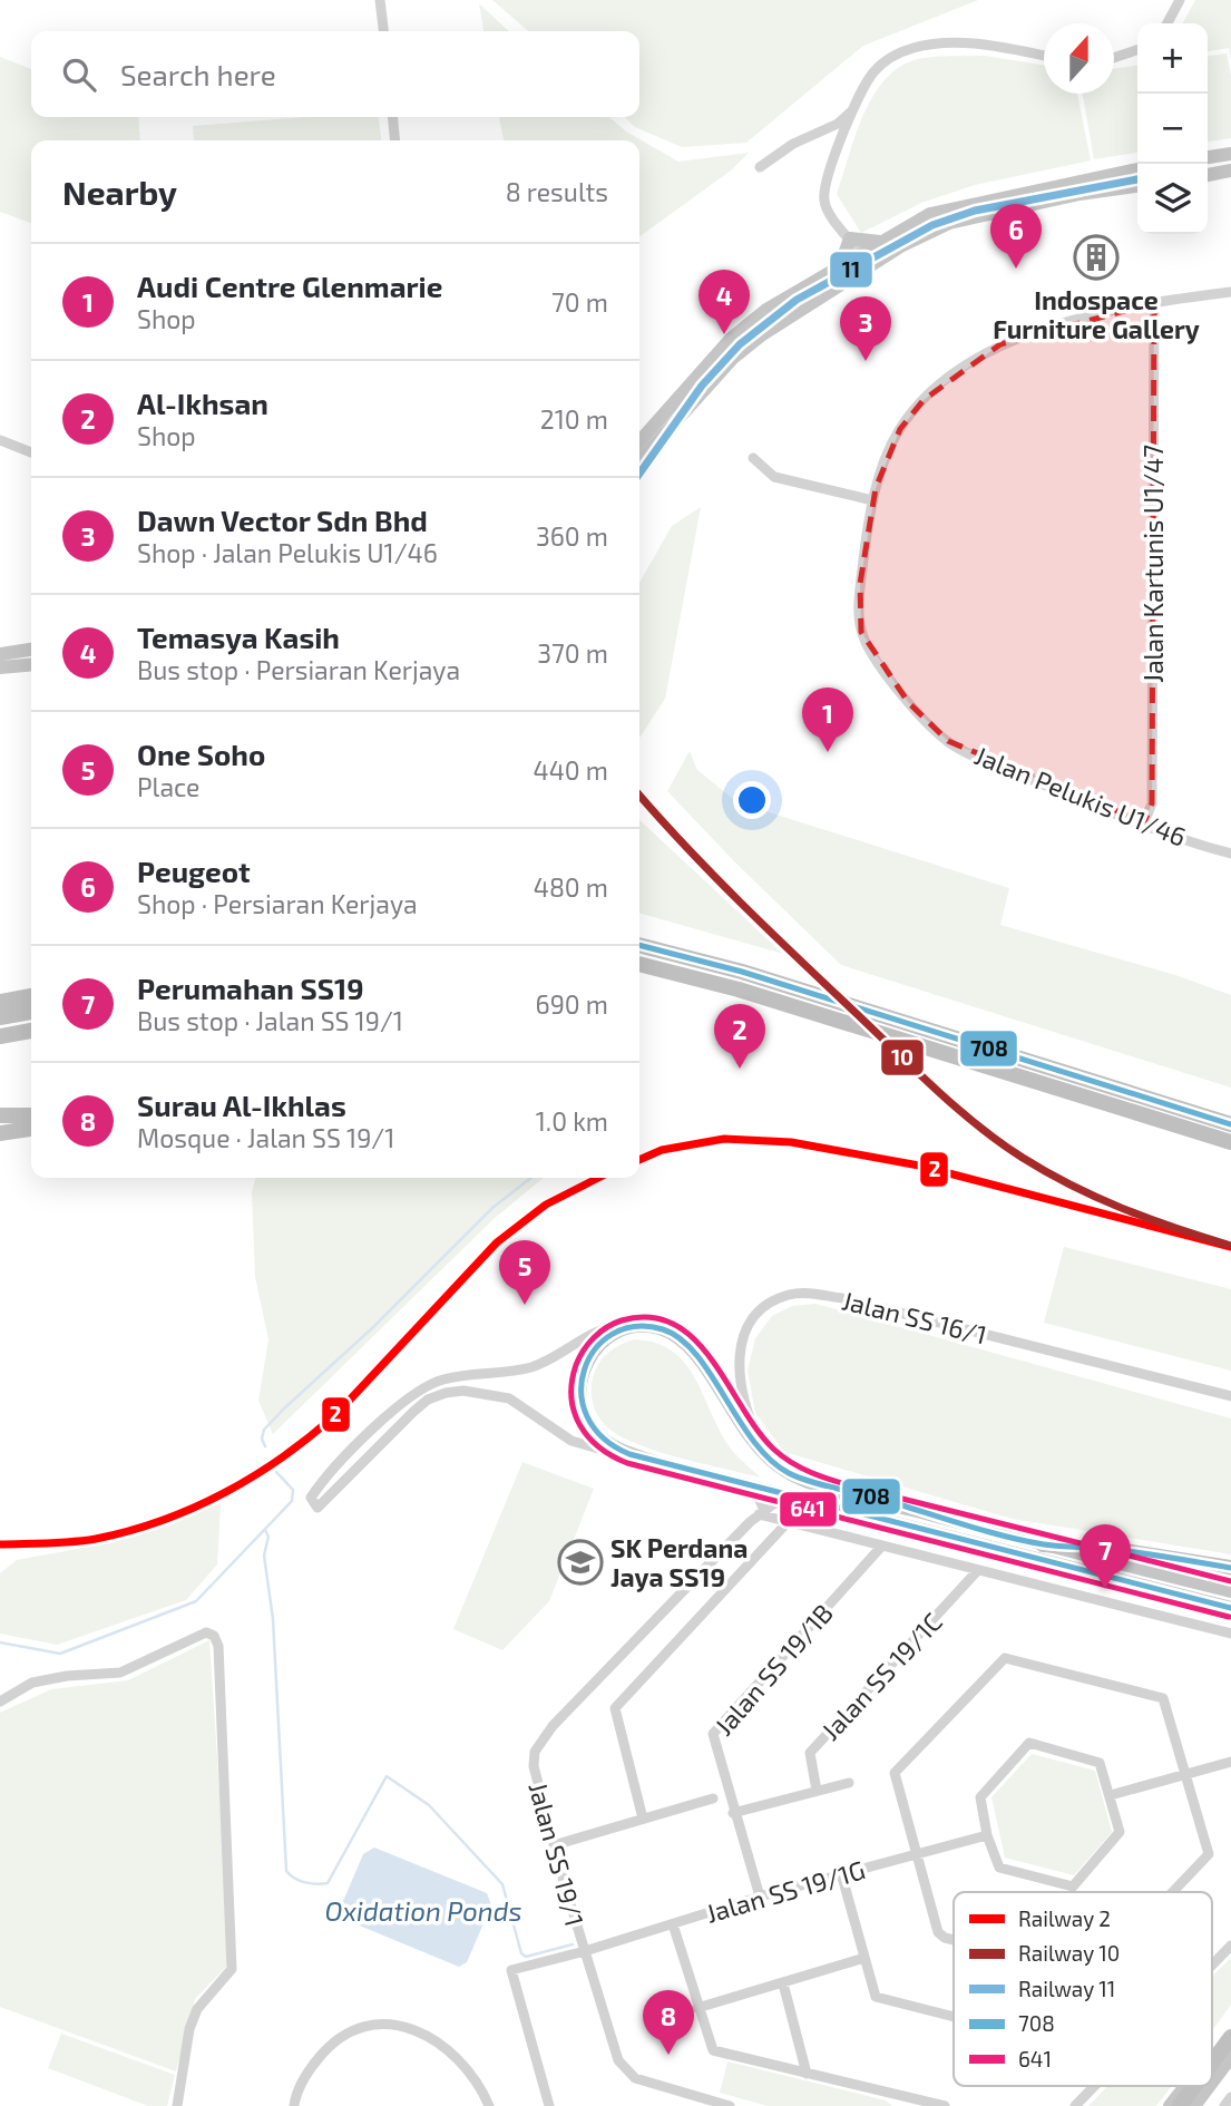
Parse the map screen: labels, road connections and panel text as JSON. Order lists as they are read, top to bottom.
{
  "streets": {
    "street": [
      "Jalan Kartunis U1/47",
      "Jalan Pelukis U1/46",
      "Jalan SS 16/1",
      "Jalan SS 19/1B",
      "Jalan SS 19/1C",
      "Jalan SS 19/1",
      "Jalan SS 19/1G"
    ]
  },
  "crossings": [
    ["Jalan Kartunis U1/47", "Jalan Pelukis U1/46"],
    ["Jalan SS 19/1B", "Jalan SS 19/1G"],
    ["Jalan SS 19/1", "Jalan SS 19/1G"]
  ],
  "water": ["Oxidation Ponds"],
  "places": {
    "building": ["Indospace Furniture Gallery"],
    "school or university": ["SK Perdana Jaya SS19"]
  },
  "lines": [
    "rail line 11",
    "rail line 10",
    "transit line 708",
    "rail line 2",
    "transit line 641"
  ],
  "legend": [
    "Railway 2",
    "Railway 10",
    "Railway 11",
    "708",
    "641"
  ],
  "north": "top",
  "page": {
    "map_buttons": ["+", "−"],
    "search": "Search here",
    "heading": ["Nearby", "8 results"],
    "pins": [
      "6",
      "4",
      "3",
      "1",
      "2",
      "5",
      "7",
      "8"
    ],
    "list": [
      {
        "mark": "1",
        "name": "Audi Centre Glenmarie",
        "note": "Shop",
        "value": "70 m"
      },
      {
        "mark": "2",
        "name": "Al-Ikhsan",
        "note": "Shop",
        "value": "210 m"
      },
      {
        "mark": "3",
        "name": "Dawn Vector Sdn Bhd",
        "note": "Shop · Jalan Pelukis U1/46",
        "value": "360 m"
      },
      {
        "mark": "4",
        "name": "Temasya Kasih",
        "note": "Bus stop · Persiaran Kerjaya",
        "value": "370 m"
      },
      {
        "mark": "5",
        "name": "One Soho",
        "note": "Place",
        "value": "440 m"
      },
      {
        "mark": "6",
        "name": "Peugeot",
        "note": "Shop · Persiaran Kerjaya",
        "value": "480 m"
      },
      {
        "mark": "7",
        "name": "Perumahan SS19",
        "note": "Bus stop · Jalan SS 19/1",
        "value": "690 m"
      },
      {
        "mark": "8",
        "name": "Surau Al-Ikhlas",
        "note": "Mosque · Jalan SS 19/1",
        "value": "1.0 km"
      }
    ]
  }
}
